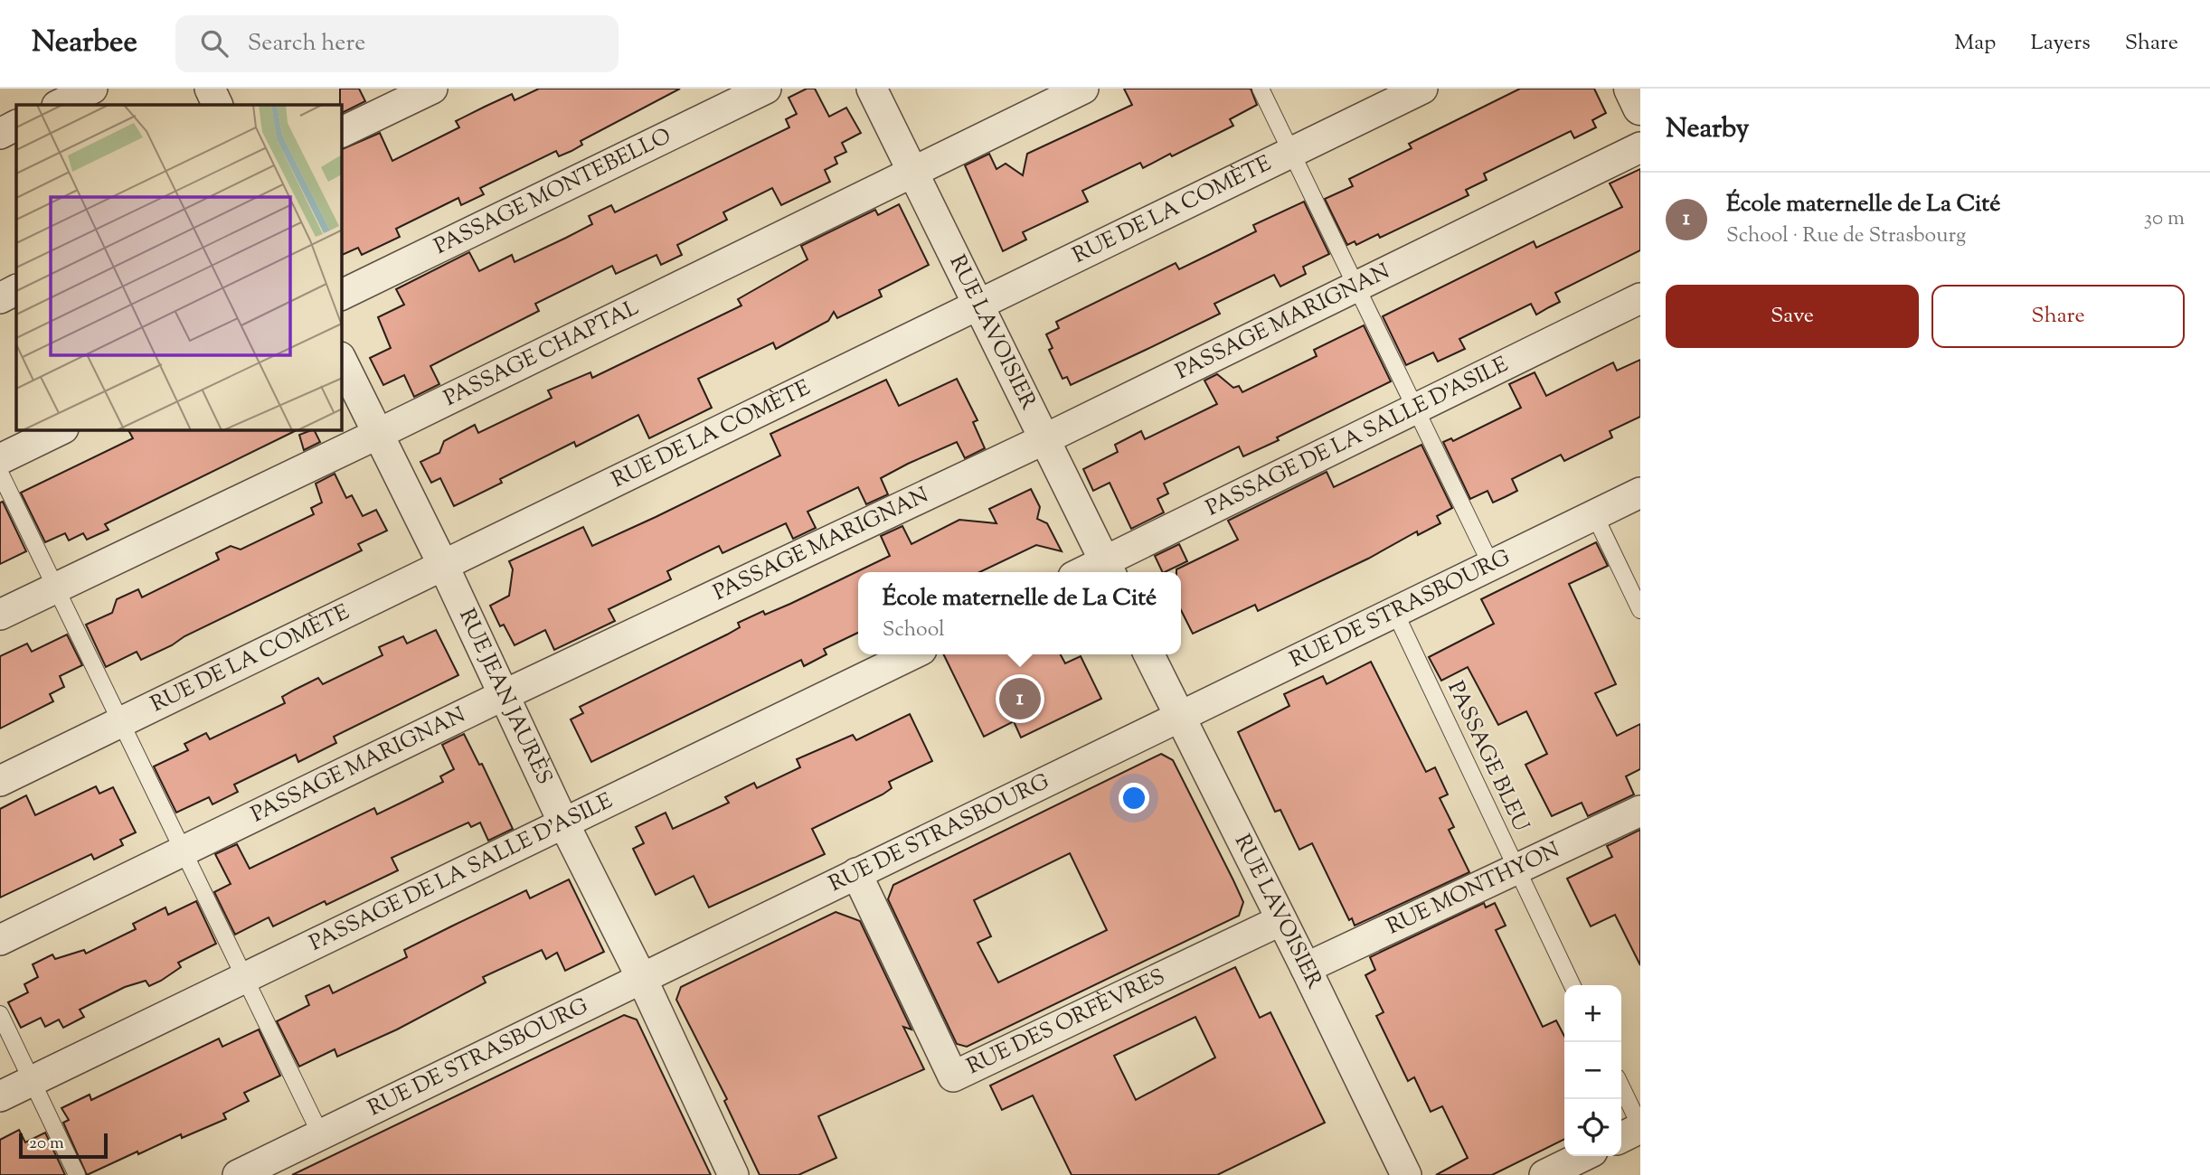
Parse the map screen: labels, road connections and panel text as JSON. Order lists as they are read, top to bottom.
{
  "streets": {
    "street": [
      "PASSAGE MONTEBELLO",
      "RUE DE LA COMÈTE",
      "PASSAGE MARIGNAN",
      "RUE LAVOISIER",
      "PASSAGE CHAPTAL",
      "PASSAGE DE LA SALLE D'ASILE",
      "RUE DE STRASBOURG",
      "RUE JEAN JAURÈS",
      "RUE MONTHYON",
      "RUE DES ORFÈVRES"
    ],
    "lane": ["PASSAGE BLEU"]
  },
  "crossings": [
    ["RUE DE LA COMÈTE", "RUE LAVOISIER"],
    ["RUE DE LA COMÈTE", "RUE JEAN JAURÈS"],
    ["PASSAGE MARIGNAN", "RUE LAVOISIER"],
    ["PASSAGE MARIGNAN", "RUE JEAN JAURÈS"],
    ["RUE LAVOISIER", "PASSAGE CHAPTAL"],
    ["RUE LAVOISIER", "PASSAGE DE LA SALLE D'ASILE"],
    ["RUE LAVOISIER", "RUE DE STRASBOURG"],
    ["RUE LAVOISIER", "RUE MONTHYON"],
    ["RUE LAVOISIER", "RUE DES ORFÈVRES"],
    ["PASSAGE CHAPTAL", "RUE JEAN JAURÈS"],
    ["PASSAGE DE LA SALLE D'ASILE", "RUE JEAN JAURÈS"],
    ["RUE DE STRASBOURG", "RUE JEAN JAURÈS"],
    ["RUE DE STRASBOURG", "PASSAGE BLEU"],
    ["RUE DE STRASBOURG", "RUE DES ORFÈVRES"],
    ["PASSAGE BLEU", "RUE MONTHYON"]
  ],
  "scale_bar": "20 m",
  "page": {
    "header": "Nearbee",
    "search": "Search here",
    "nav": ["Map", "Layers", "Share"],
    "heading": "Nearby",
    "list": [
      {
        "mark": "1",
        "name": "École maternelle de La Cité",
        "note": "School · Rue de Strasbourg",
        "value": "30 m"
      }
    ],
    "buttons": ["Save", "Share"],
    "popup": ["École maternelle de La Cité", "School"],
    "pins": "1",
    "map_buttons": ["+", "−"],
    "scale": "20 m"
  }
}
